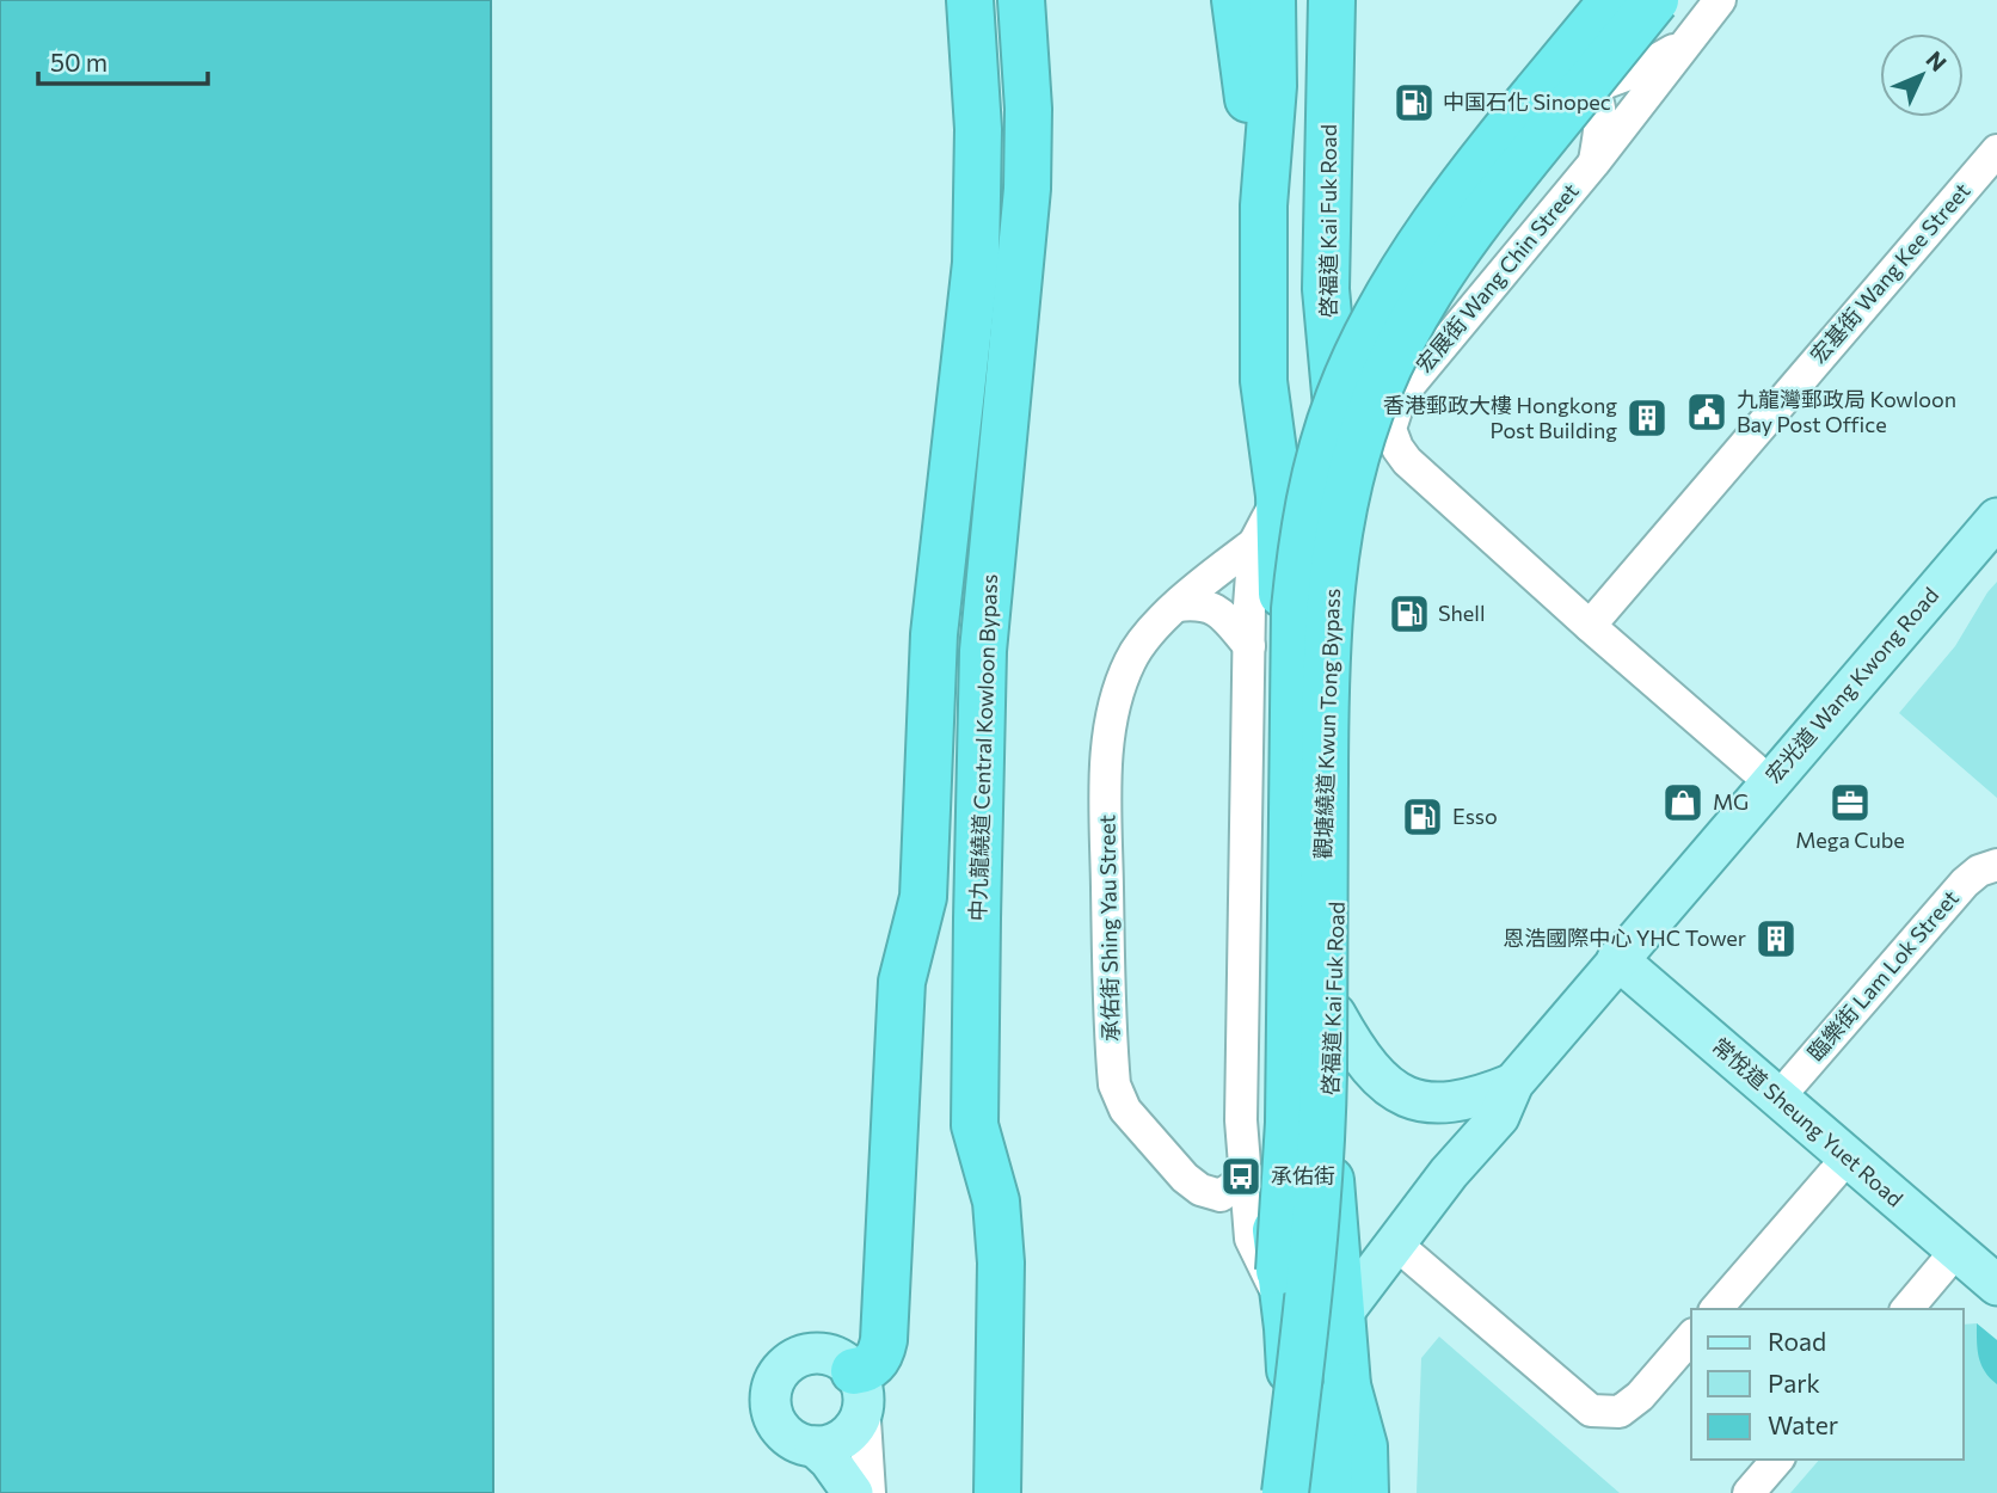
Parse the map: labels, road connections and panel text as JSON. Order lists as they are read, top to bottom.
{
  "streets": {
    "highway": ["啓福道 Kai Fuk Road", "觀塘繞道 Kwun Tong Bypass", "中九龍繞道 Central Kowloon Bypass"],
    "main road": ["宏光道 Wang Kwong Road", "常悅道 Sheung Yuet Road"],
    "street": [
      "宏基街 Wang Kee Street",
      "宏展街 Wang Chin Street",
      "承佑街 Shing Yau Street",
      "臨樂街 Lam Lok Street"
    ]
  },
  "crossings": [
    ["啓福道 Kai Fuk Road", "宏光道 Wang Kwong Road"],
    ["宏基街 Wang Kee Street", "宏展街 Wang Chin Street"],
    ["宏展街 Wang Chin Street", "宏光道 Wang Kwong Road"],
    ["宏光道 Wang Kwong Road", "常悅道 Sheung Yuet Road"],
    ["臨樂街 Lam Lok Street", "常悅道 Sheung Yuet Road"]
  ],
  "places": {
    "fuel station": ["中国石化 Sinopec", "Shell", "Esso"],
    "public building": ["九龍灣郵政局 Kowloon Bay Post Office"],
    "building": ["香港郵政大樓 Hongkong Post Building", "恩浩國際中心 YHC Tower"],
    "shop": ["MG"],
    "office": ["Mega Cube"],
    "bus stop": ["承佑街"]
  },
  "legend": ["Road", "Park", "Water"],
  "scale_bar": "50 m",
  "north": "top right"
}
